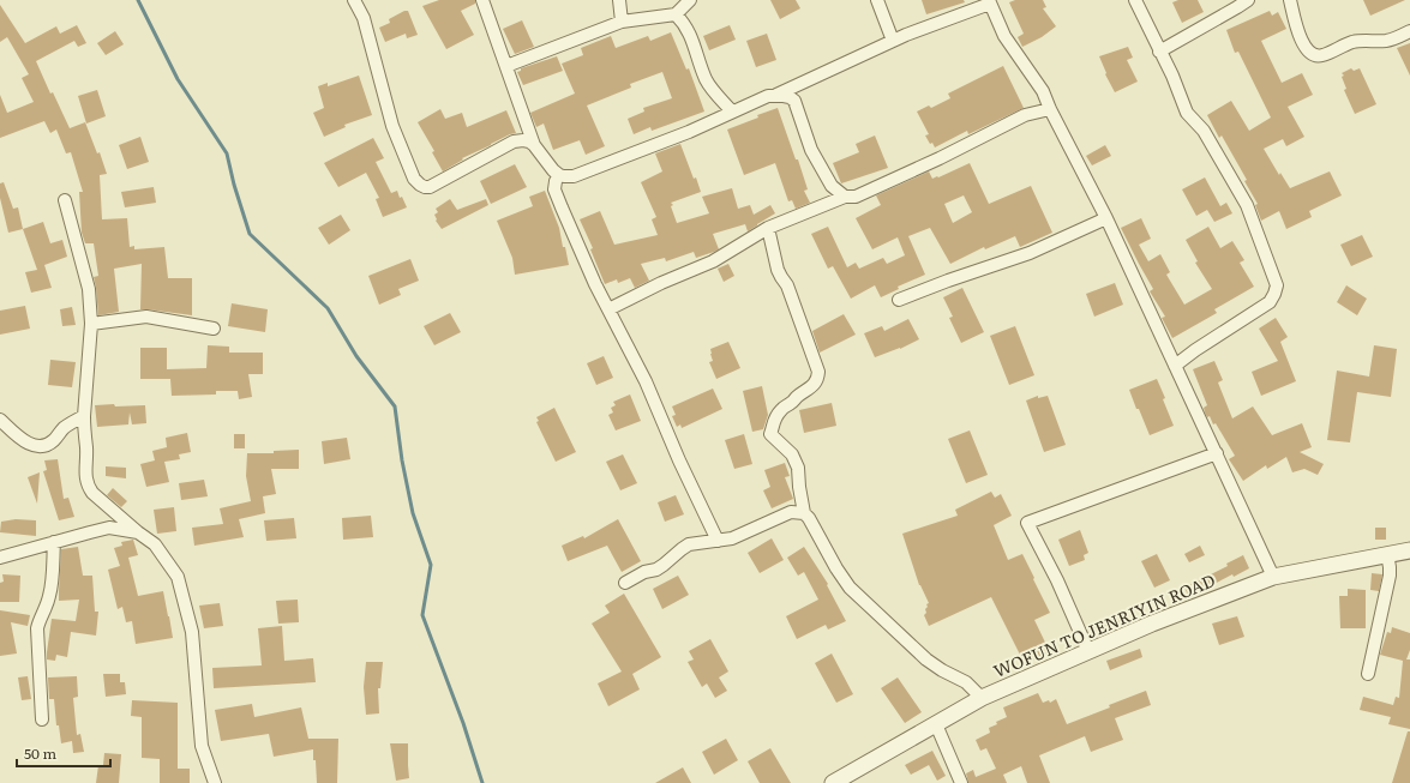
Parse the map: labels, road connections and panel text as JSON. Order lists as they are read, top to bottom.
{
  "streets": {
    "street": ["WOFUN TO JENRIYIN ROAD"]
  },
  "scale_bar": "50 m"
}
